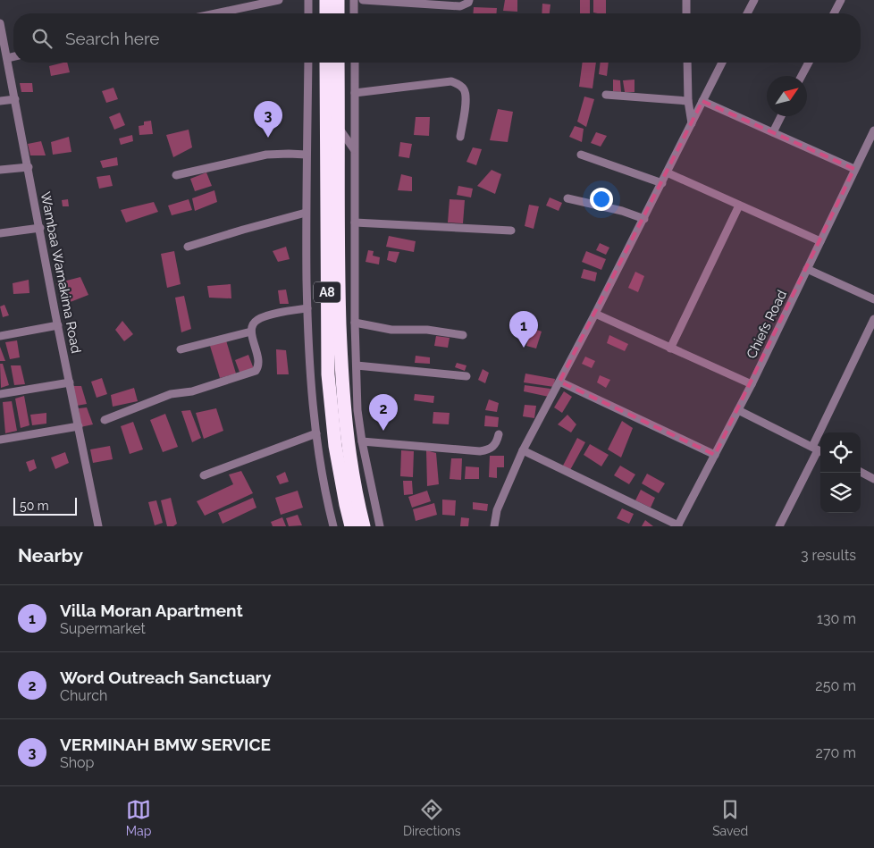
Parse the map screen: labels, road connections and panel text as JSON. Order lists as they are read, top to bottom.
{
  "streets": {
    "highway": ["A8"],
    "street": ["Wambaa Wamakima Road", "Chiefs Road"]
  },
  "scale_bar": "50 m",
  "north": "top right",
  "page": {
    "search": "Search here",
    "pins": ["3", "1", "2"],
    "scale": "50 m",
    "heading": ["Nearby", "3 results"],
    "list": [
      {
        "mark": "1",
        "name": "Villa Moran Apartment",
        "note": "Supermarket",
        "value": "130 m"
      },
      {
        "mark": "2",
        "name": "Word Outreach Sanctuary",
        "note": "Church",
        "value": "250 m"
      },
      {
        "mark": "3",
        "name": "VERMINAH BMW SERVICE",
        "note": "Shop",
        "value": "270 m"
      }
    ],
    "nav": ["Map", "Directions", "Saved"]
  }
}
